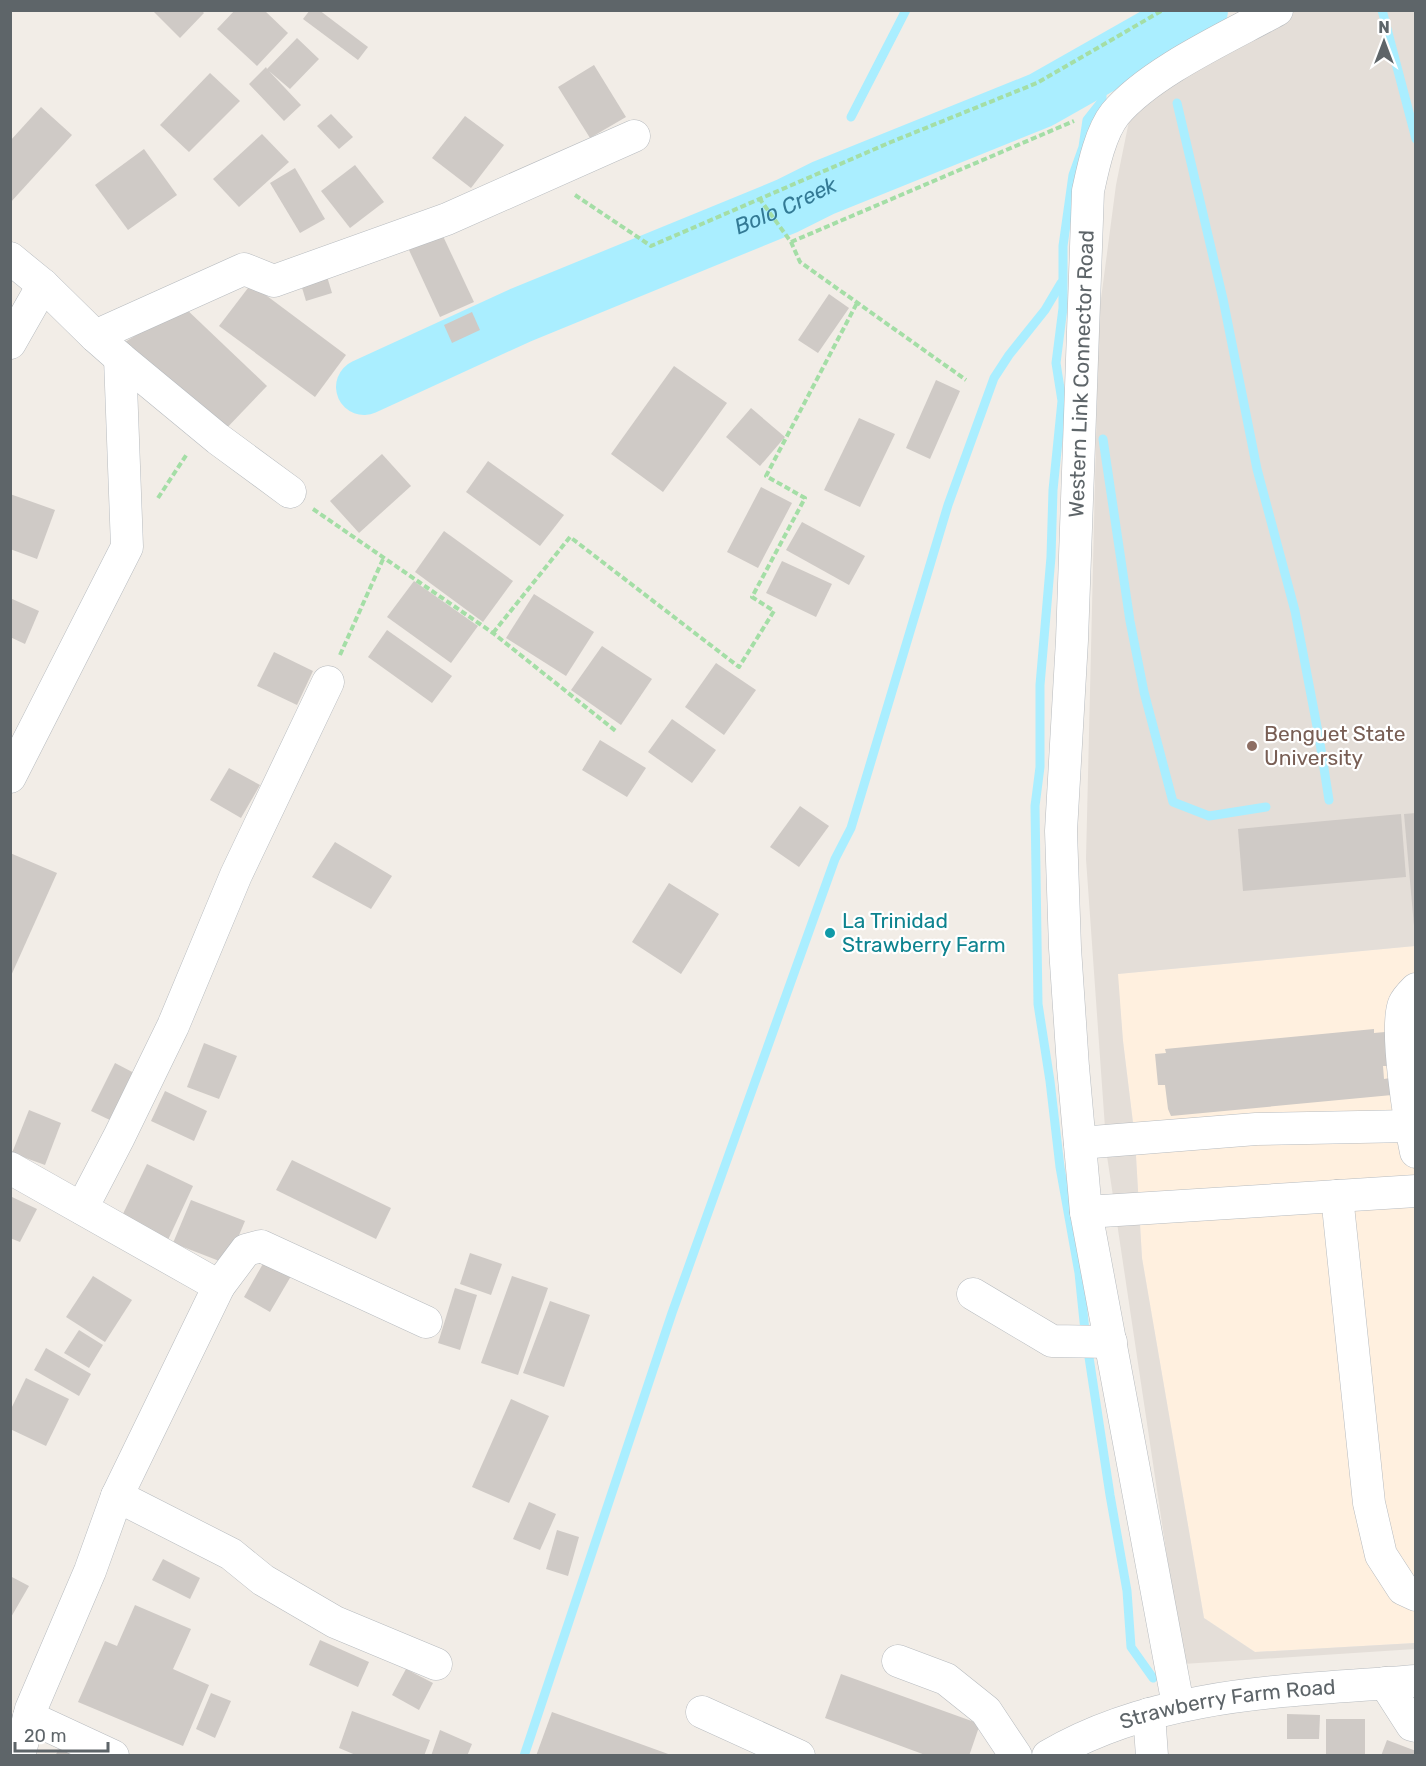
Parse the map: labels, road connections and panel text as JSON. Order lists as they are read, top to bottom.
{
  "streets": {
    "street": ["Western Link Connector Road", "Strawberry Farm Road"]
  },
  "crossings": [
    ["Western Link Connector Road", "Strawberry Farm Road"]
  ],
  "water": ["Bolo Creek"],
  "places": ["Benguet State University", "La Trinidad Strawberry Farm"],
  "scale_bar": "20 m",
  "north": "top"
}
